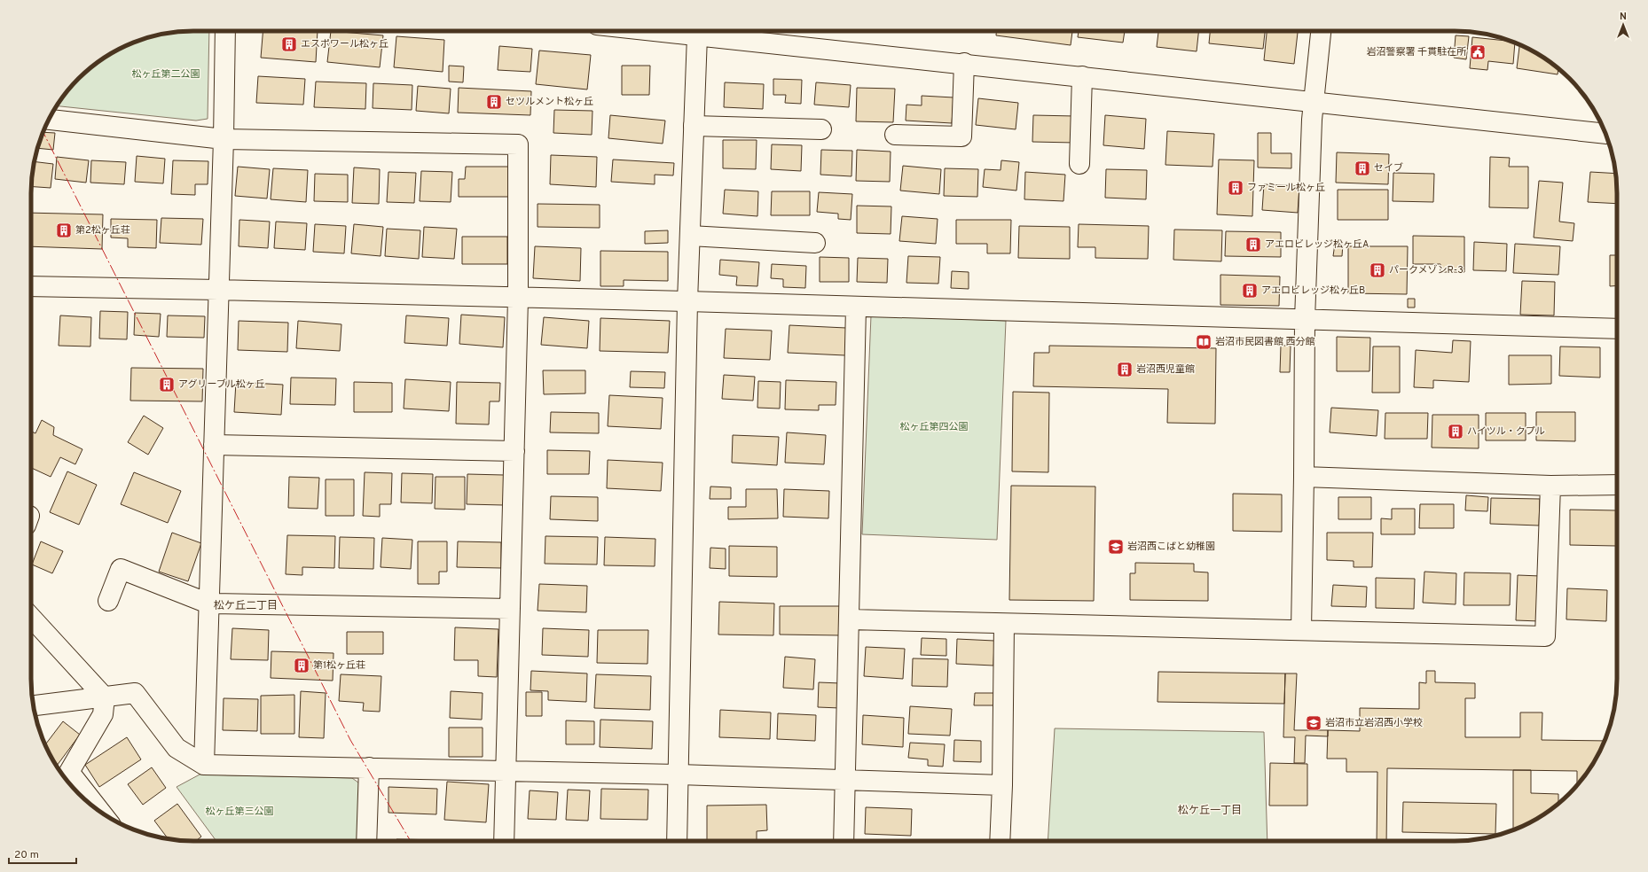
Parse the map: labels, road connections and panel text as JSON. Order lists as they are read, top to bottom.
{
  "districts": ["松ケ丘二丁目", "松ケ丘一丁目"],
  "parks": ["松ヶ丘第二公園", "松ヶ丘第四公園", "松ヶ丘第三公園"],
  "places": {
    "building": [
      "エスポワール松ヶ丘",
      "セツルメント松ヶ丘",
      "セイブ",
      "ファミール松ヶ丘",
      "第2松ヶ丘荘",
      "アエロビレッジ松ヶ丘A",
      "パークメゾンR-3",
      "アエロビレッジ松ヶ丘B",
      "岩沼西児童館",
      "アグリーブル松ヶ丘",
      "ハイツル・クプル",
      "第1松ヶ丘荘"
    ],
    "public building": ["岩沼警察署 千貫駐在所"],
    "library": ["岩沼市民図書館 西分館"],
    "school or university": ["岩沼西こばと幼稚園", "岩沼市立岩沼西小学校"]
  },
  "scale_bar": "20 m",
  "north": "top"
}
